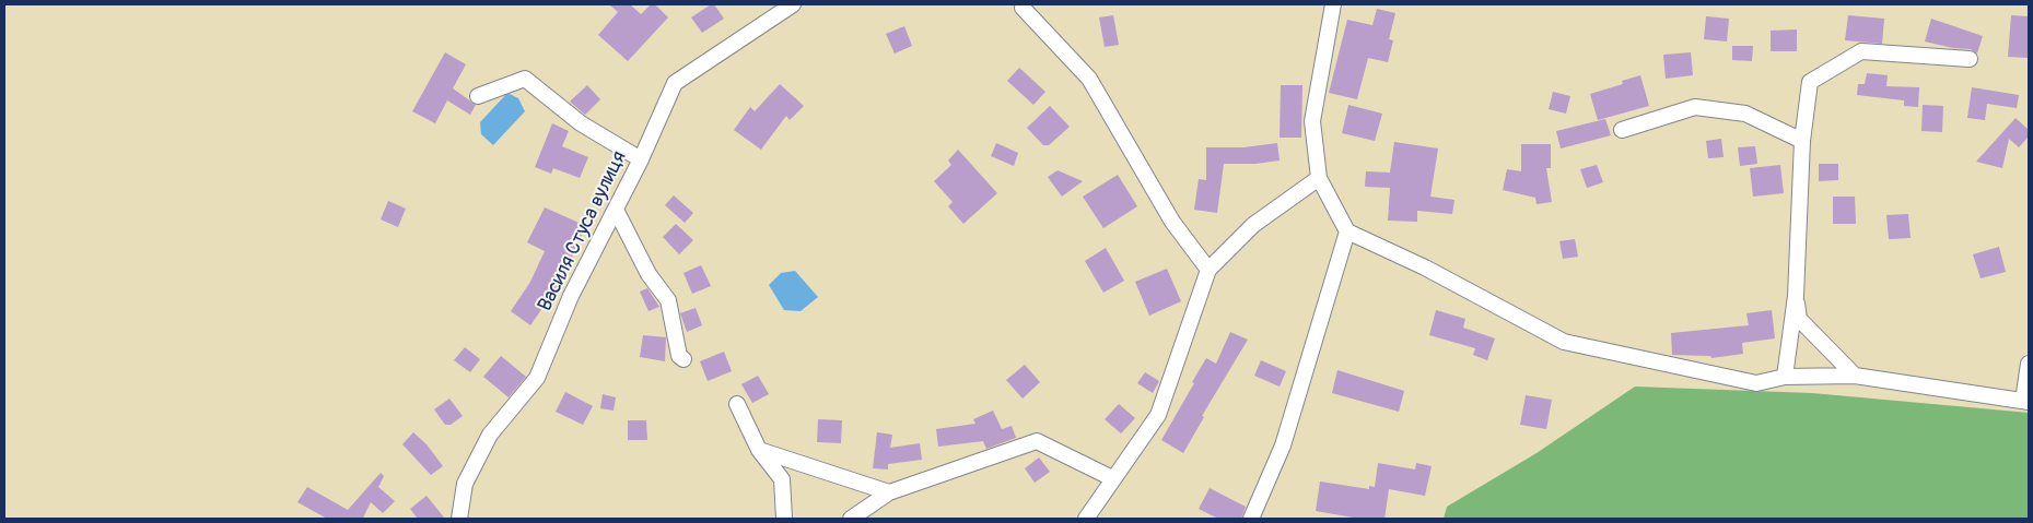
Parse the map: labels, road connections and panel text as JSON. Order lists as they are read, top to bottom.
{
  "streets": {
    "street": ["Василя Стуса вулиця"]
  }
}
